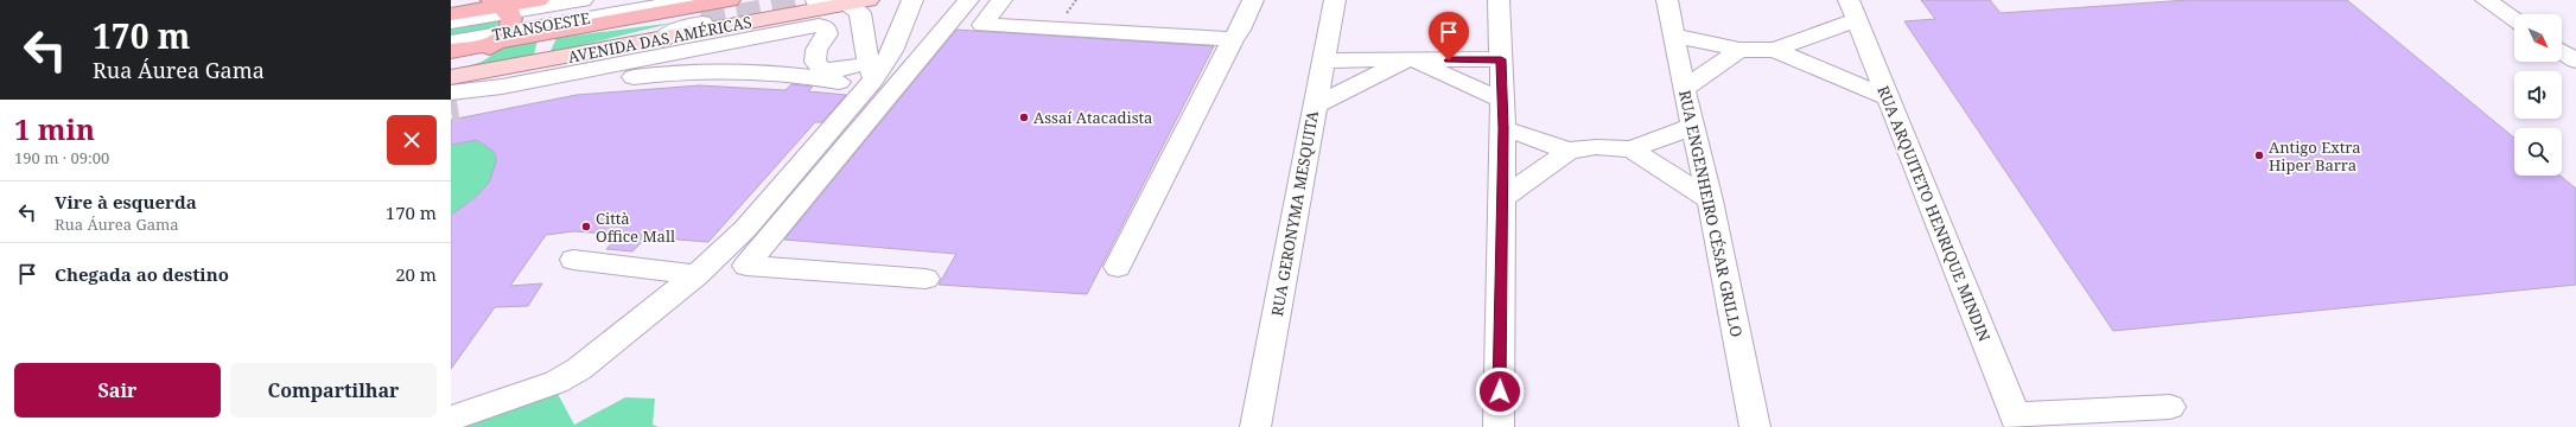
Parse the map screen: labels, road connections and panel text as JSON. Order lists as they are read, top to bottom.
{
  "streets": {
    "highway": ["AVENIDA DAS AMÉRICAS"],
    "street": [
      "TRANSOESTE",
      "RUA GERONYMA MESQUITA",
      "RUA ENGENHEIRO CÉSAR GRILLO",
      "RUA ARQUITETO HENRIQUE MINDIN"
    ]
  },
  "crossings": [
    ["TRANSOESTE", "AVENIDA DAS AMÉRICAS"]
  ],
  "places": ["Assaí Atacadista", "Antigo Extra Hiper Barra", "Città Office Mall"],
  "north": "bottom right",
  "page": {
    "turn": ["170 m", "Rua Áurea Gama"],
    "heading": ["1 min", "190 m · 09:00"],
    "list": [
      {
        "name": "Vire à esquerda",
        "note": "Rua Áurea Gama",
        "value": "170 m"
      },
      {
        "name": "Chegada ao destino",
        "value": "20 m"
      }
    ],
    "buttons": ["Sair", "Compartilhar"]
  }
}
